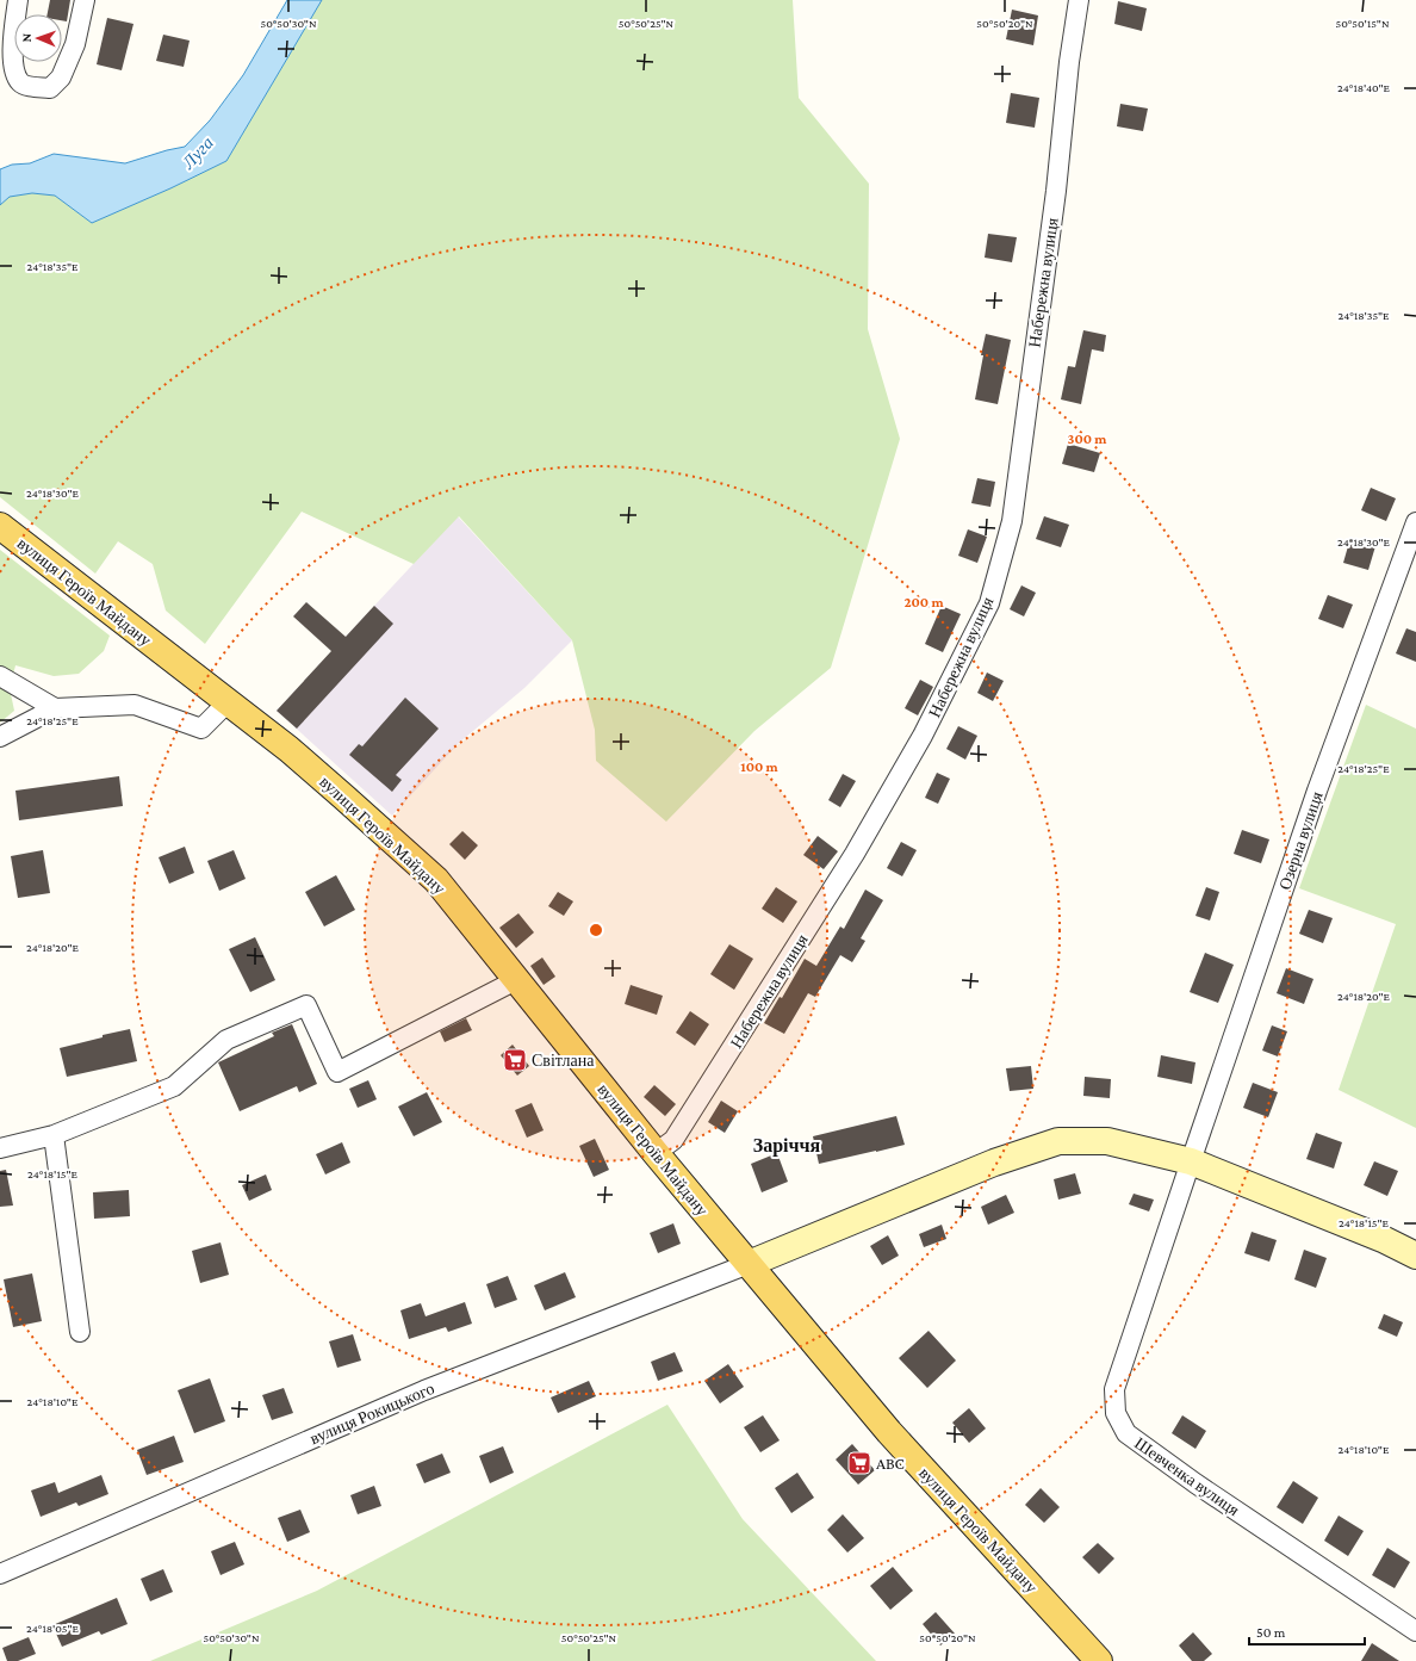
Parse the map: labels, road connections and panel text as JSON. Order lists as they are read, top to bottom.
{
  "streets": {
    "main road": ["вулиця Героїв Майдану"],
    "street": [
      "Набережна вулиця",
      "Озерна вулиця",
      "вулиця Рокицького",
      "Шевченка вулиця"
    ]
  },
  "crossings": [
    ["Набережна вулиця", "вулиця Героїв Майдану"],
    ["вулиця Героїв Майдану", "вулиця Рокицького"],
    ["Озерна вулиця", "Шевченка вулиця"]
  ],
  "districts": ["Заріччя"],
  "water": ["Луга"],
  "places": {
    "supermarket": ["Світлана", "ABC"]
  },
  "scale_bar": "50 m",
  "north": "left",
  "coordinates": [
    "50°50'30\"N",
    "50°50'25\"N",
    "50°50'20\"N",
    "50°50'15\"N",
    "24°18'40\"E",
    "24°18'35\"E",
    "24°18'30\"E",
    "24°18'25\"E",
    "24°18'20\"E",
    "24°18'15\"E",
    "24°18'10\"E",
    "24°18'05\"E"
  ],
  "rings": ["300 m", "200 m", "100 m"]
}
